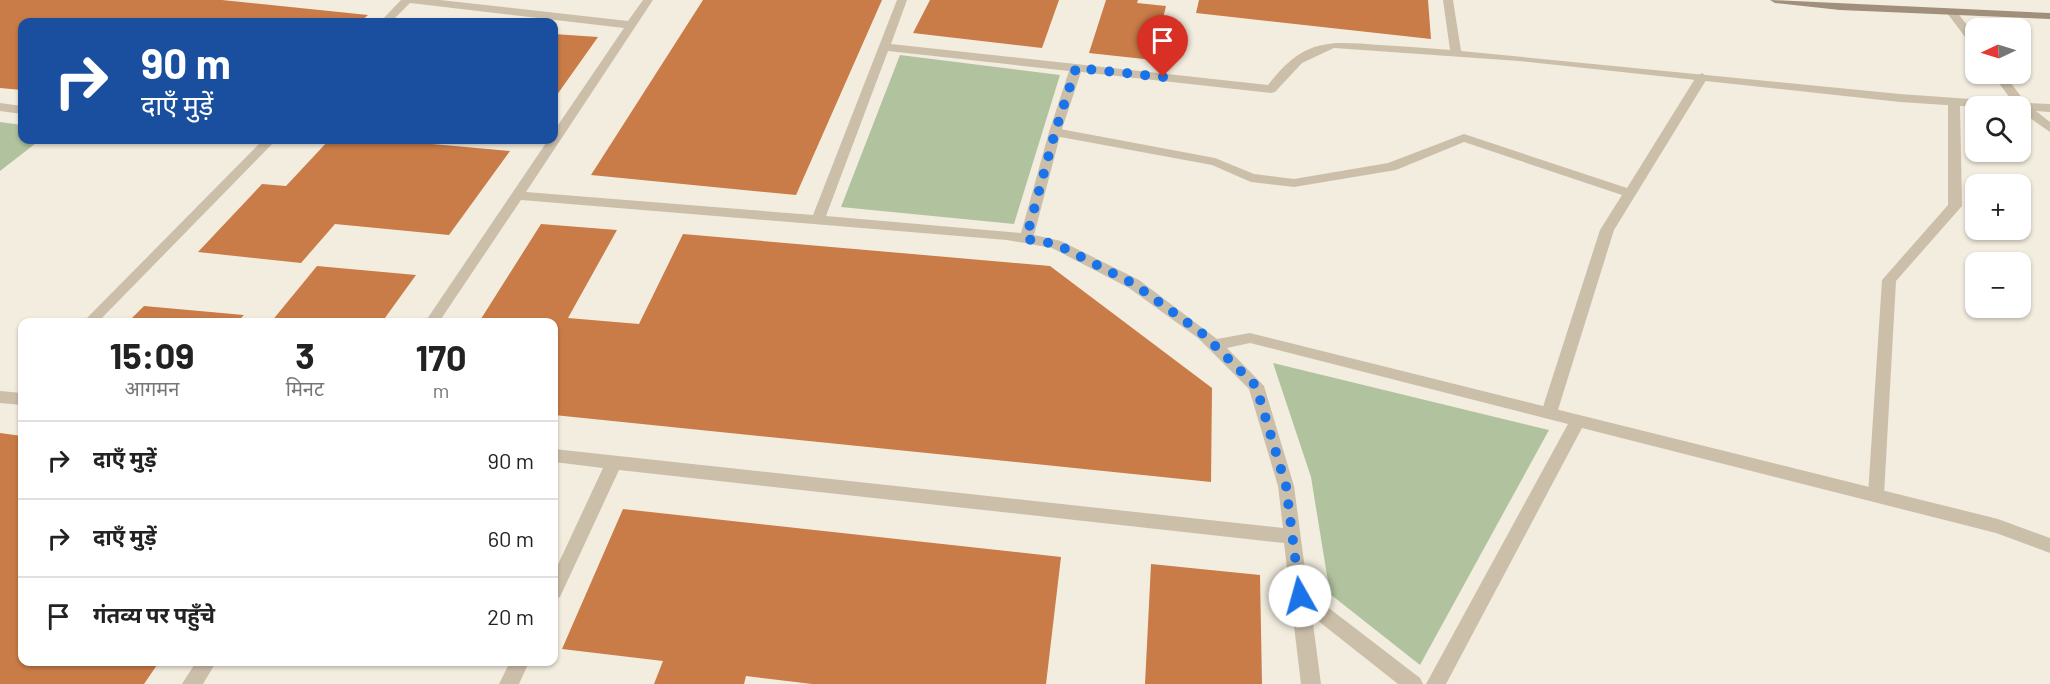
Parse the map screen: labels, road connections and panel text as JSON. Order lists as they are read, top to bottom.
{
  "north": "left",
  "page": {
    "map_buttons": ["+", "−"],
    "turn": ["90 m", "दाएँ मुड़ें"],
    "eta": [
      "15:09",
      "आगमन",
      "3",
      "मिनट",
      "170",
      "m"
    ],
    "list": [
      {
        "name": "दाएँ मुड़ें",
        "value": "90 m"
      },
      {
        "name": "दाएँ मुड़ें",
        "value": "60 m"
      },
      {
        "name": "गंतव्य पर पहुँचे",
        "value": "20 m"
      }
    ]
  }
}
